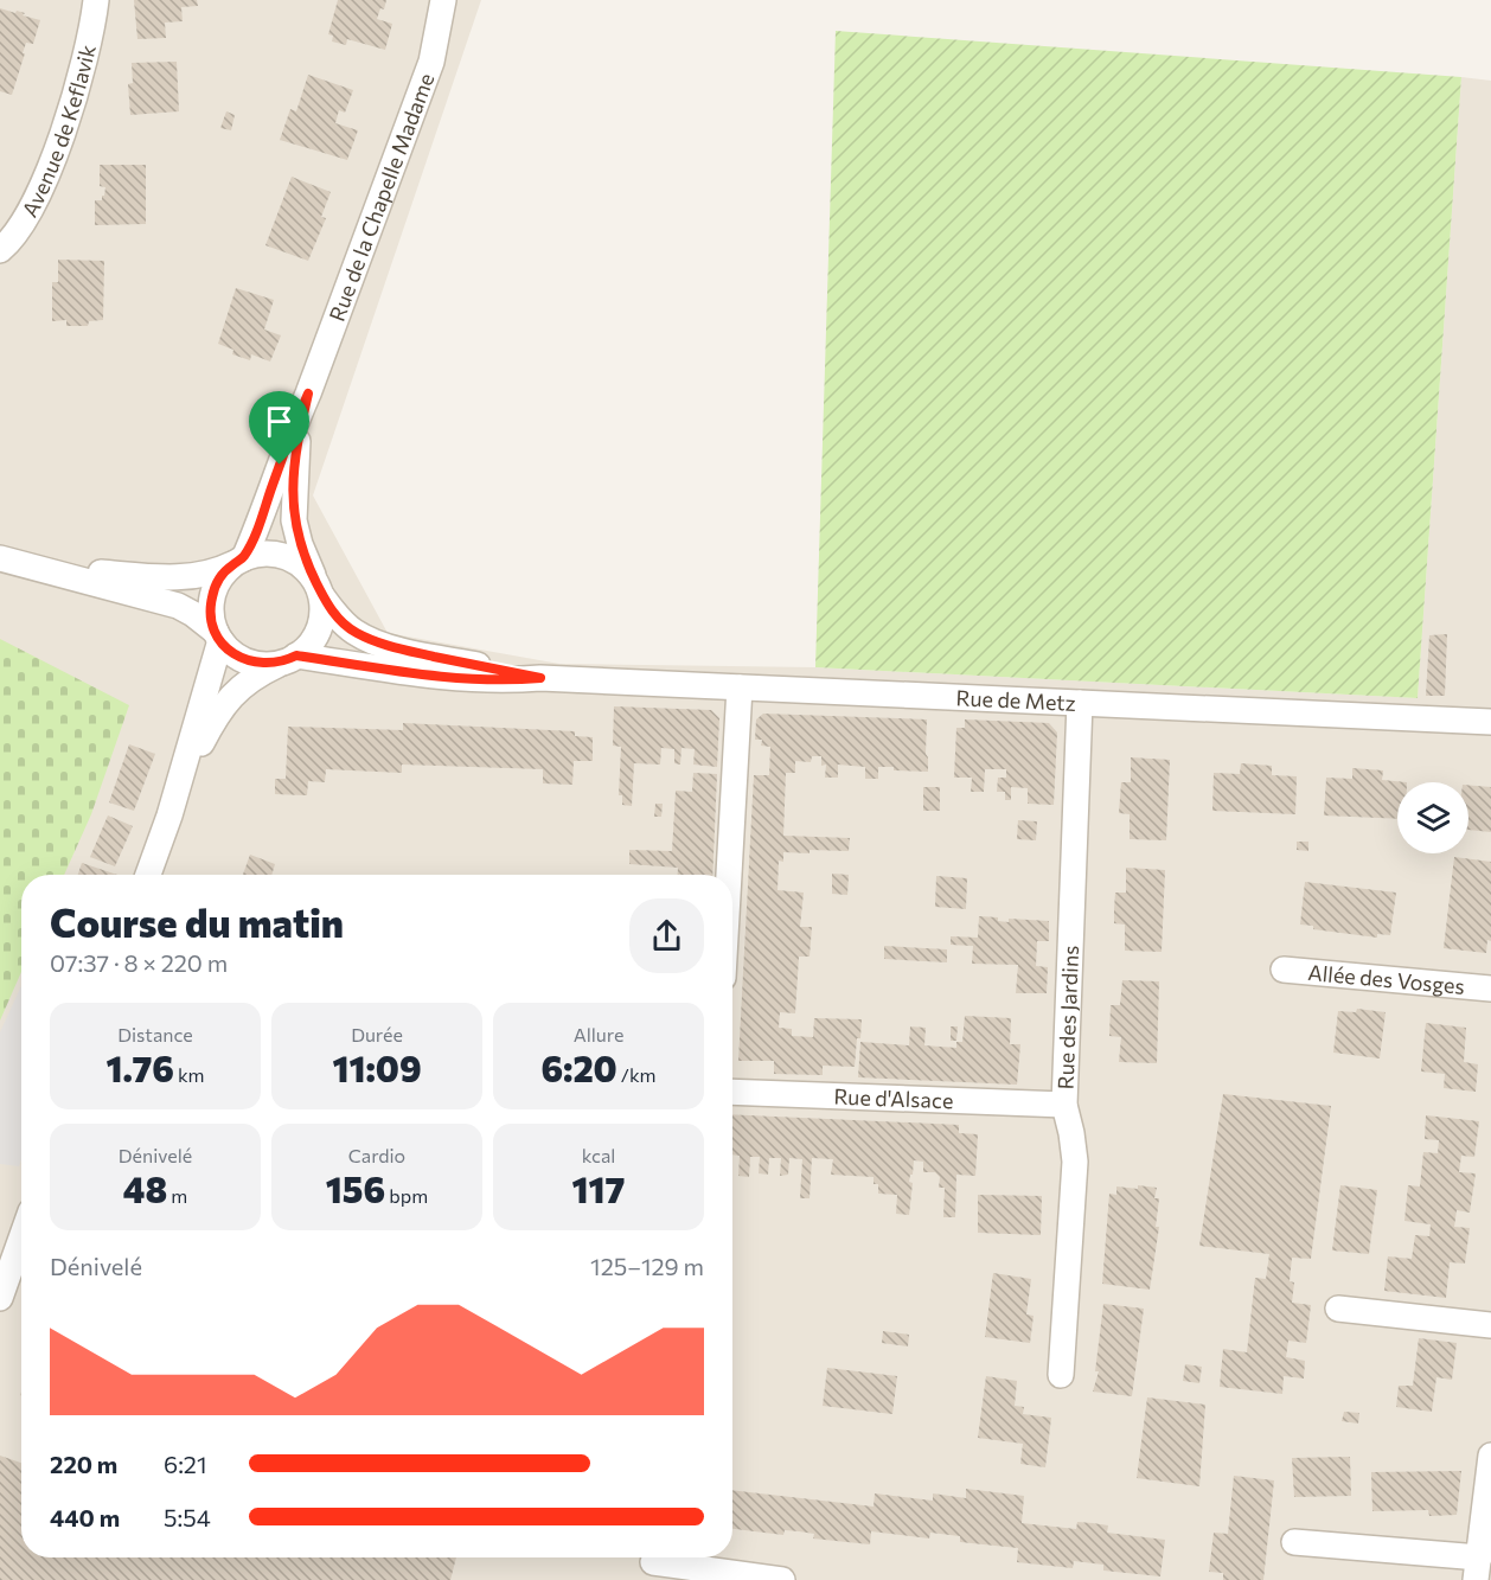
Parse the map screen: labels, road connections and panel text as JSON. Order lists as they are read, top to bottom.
{
  "streets": {
    "street": [
      "Avenue de Keflavik",
      "Rue de la Chapelle Madame",
      "Rue de Metz",
      "Allée des Vosges",
      "Rue des Jardins",
      "Rue d'Alsace"
    ]
  },
  "crossings": [
    ["Rue de la Chapelle Madame", "Rue de Metz"],
    ["Rue de Metz", "Rue des Jardins"],
    ["Rue des Jardins", "Rue d'Alsace"]
  ],
  "page": {
    "heading": ["Course du matin", "07:37 · 8 × 220 m"],
    "stats": [
      ["Distance", "1.76 km"],
      ["Durée", "11:09"],
      ["Allure", "6:20 /km"],
      ["Dénivelé", "48 m"],
      ["Cardio", "156 bpm"],
      ["kcal", "117"]
    ],
    "chart": ["Dénivelé", "125–129 m"],
    "list": [
      {
        "name": "220 m",
        "note": "6:21"
      },
      {
        "name": "440 m",
        "note": "5:54"
      }
    ]
  }
}
